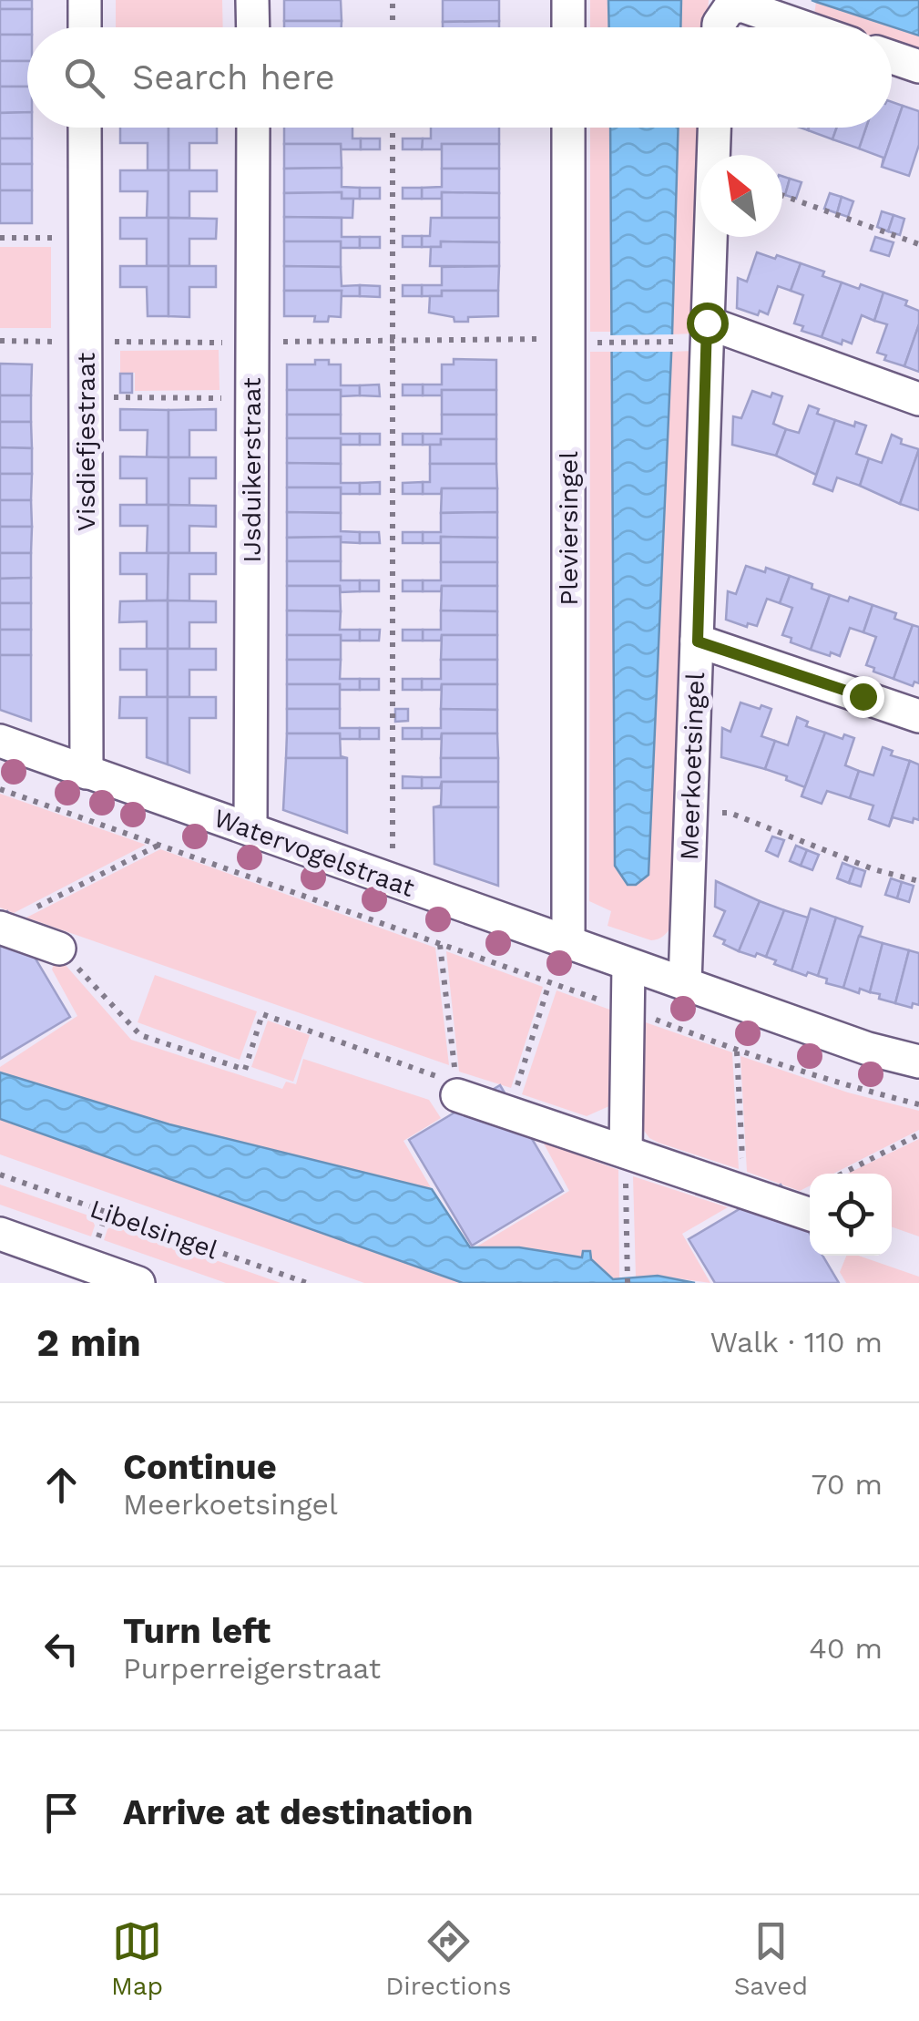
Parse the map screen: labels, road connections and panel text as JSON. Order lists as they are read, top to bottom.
{
  "streets": {
    "street": [
      "Visdiefjestraat",
      "IJsduikerstraat",
      "Pleviersingel",
      "Meerkoetsingel",
      "Watervogelstraat"
    ],
    "path": ["Libelsingel"]
  },
  "crossings": [
    ["Visdiefjestraat", "Watervogelstraat"],
    ["IJsduikerstraat", "Watervogelstraat"],
    ["Pleviersingel", "Watervogelstraat"],
    ["Meerkoetsingel", "Watervogelstraat"]
  ],
  "north": "top left",
  "page": {
    "search": "Search here",
    "heading": ["2 min", "Walk · 110 m"],
    "list": [
      ["Continue", "Meerkoetsingel", "70 m"],
      ["Turn left", "Purperreigerstraat", "40 m"],
      "Arrive at destination"
    ],
    "nav": ["Map", "Directions", "Saved"]
  }
}
